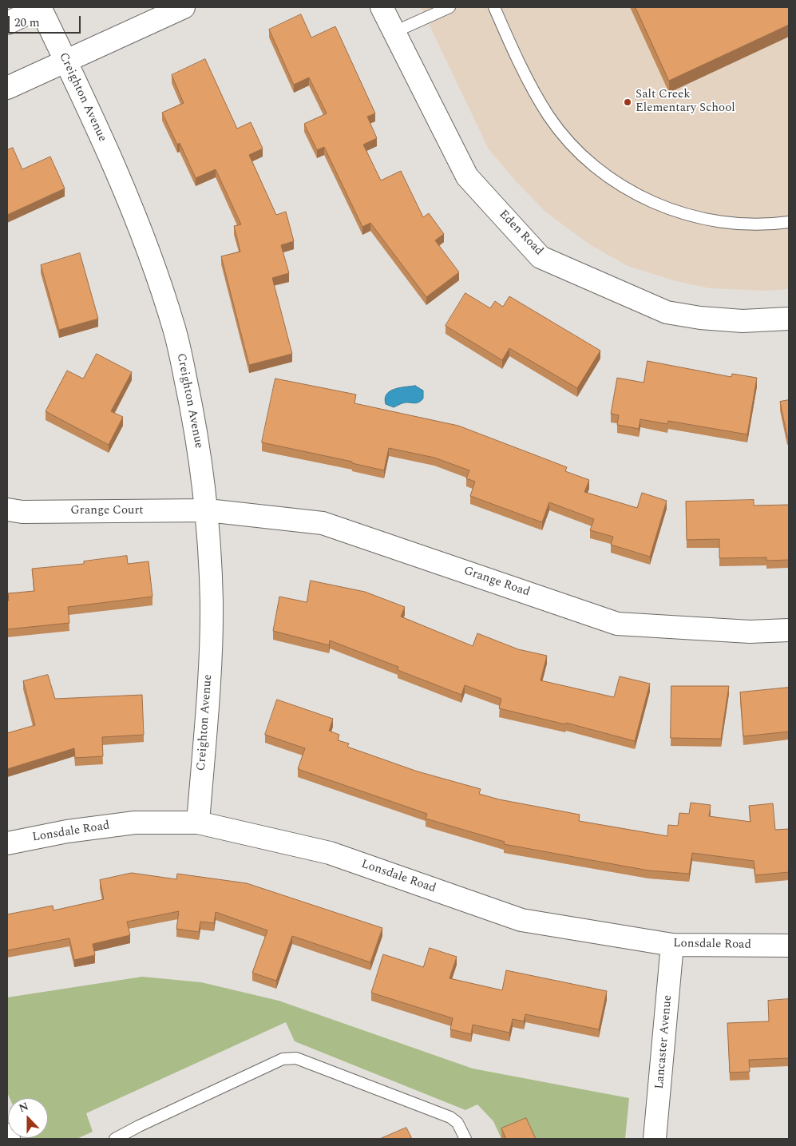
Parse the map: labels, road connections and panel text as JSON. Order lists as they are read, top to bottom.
{
  "streets": {
    "street": [
      "Creighton Avenue",
      "Eden Road",
      "Grange Court",
      "Grange Road",
      "Lonsdale Road",
      "Lancaster Avenue"
    ]
  },
  "crossings": [
    ["Creighton Avenue", "Grange Court"],
    ["Creighton Avenue", "Grange Road"],
    ["Creighton Avenue", "Lonsdale Road"],
    ["Grange Court", "Grange Road"],
    ["Lonsdale Road", "Lancaster Avenue"]
  ],
  "places": ["Salt Creek Elementary School"],
  "scale_bar": "20 m",
  "north": "top"
}
